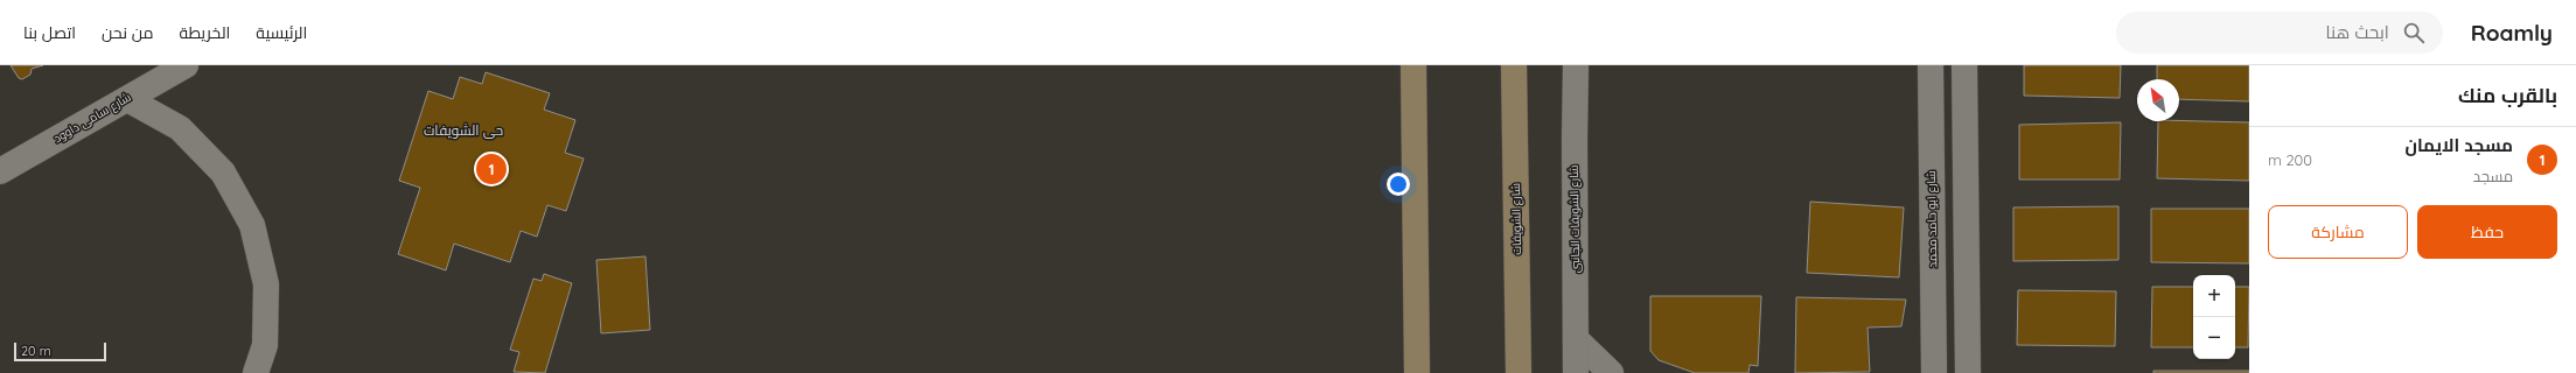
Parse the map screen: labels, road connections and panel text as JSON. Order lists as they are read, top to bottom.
{
  "streets": {
    "main road": ["شارع الشويفات"],
    "street": ["شارع سامى داوود", "شارع الشويفات الجانبى", "شارع ابو حامد محمد"]
  },
  "districts": ["حى الشويفات"],
  "scale_bar": "20 m",
  "north": "top left",
  "page": {
    "header": "Roamly",
    "search": "ابحث هنا",
    "nav": [
      "الرئيسية",
      "الخريطة",
      "من نحن",
      "اتصل بنا"
    ],
    "heading": "بالقرب منك",
    "list": [
      {
        "mark": "1",
        "name": "مسجد الايمان",
        "note": "مسجد",
        "value": "200 m"
      }
    ],
    "pins": "1",
    "buttons": ["حفظ", "مشاركة"],
    "map_buttons": ["+", "−"],
    "scale": "20 m"
  }
}
